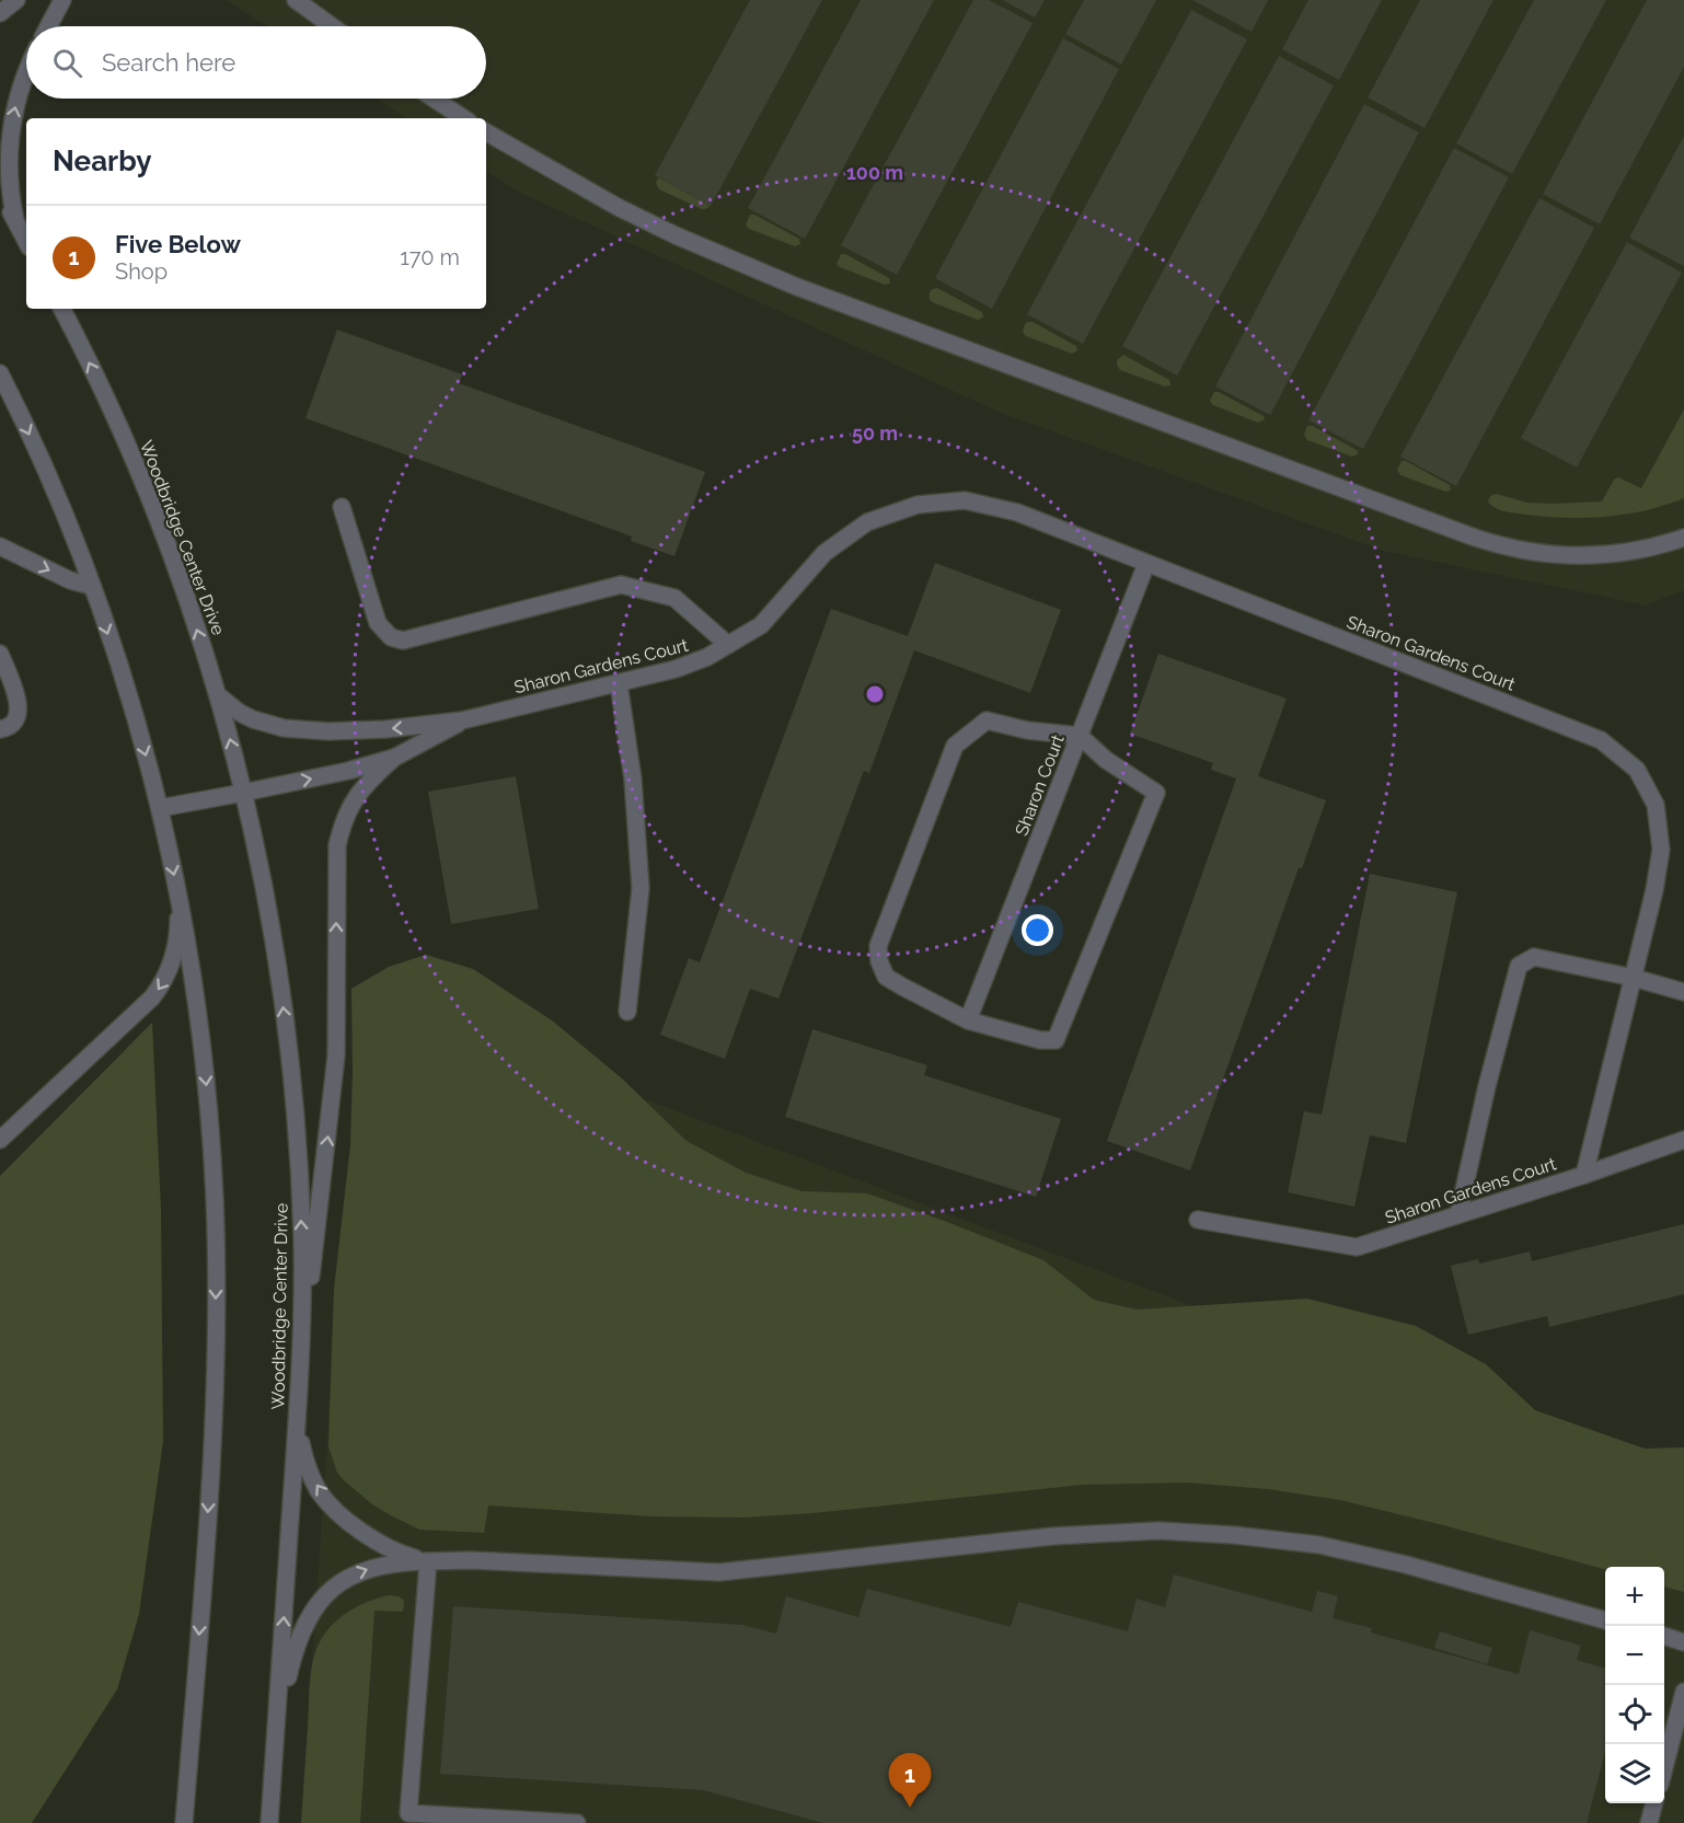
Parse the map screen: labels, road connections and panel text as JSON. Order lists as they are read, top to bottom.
{
  "streets": {
    "street": ["Woodbridge Center Drive", "Sharon Gardens Court", "Sharon Court"]
  },
  "crossings": [
    ["Woodbridge Center Drive", "Sharon Gardens Court"],
    ["Sharon Gardens Court", "Sharon Court"]
  ],
  "page": {
    "search": "Search here",
    "heading": "Nearby",
    "list": [
      {
        "mark": "1",
        "name": "Five Below",
        "note": "Shop",
        "value": "170 m"
      }
    ],
    "map_buttons": ["+", "−"],
    "pins": "1"
  },
  "rings": ["100 m", "50 m"]
}
